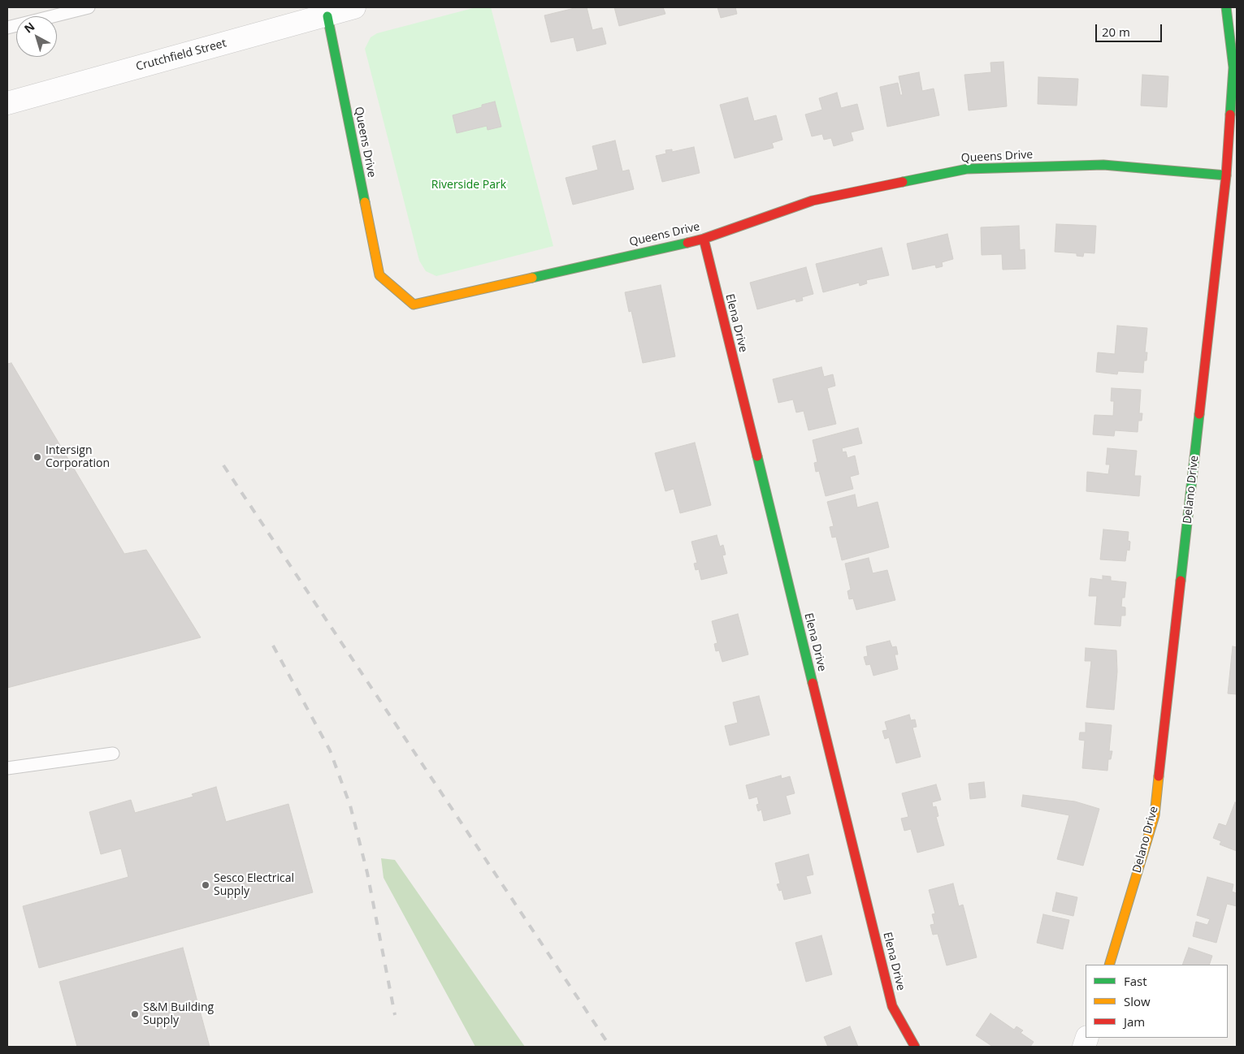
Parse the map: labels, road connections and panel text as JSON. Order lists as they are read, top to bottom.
{
  "streets": {
    "street": [
      "Crutchfield Street",
      "Queens Drive",
      "Elena Drive",
      "Delano Drive"
    ]
  },
  "crossings": [
    ["Crutchfield Street", "Queens Drive"],
    ["Queens Drive", "Elena Drive"],
    ["Queens Drive", "Delano Drive"]
  ],
  "parks": ["Riverside Park"],
  "places": ["Intersign Corporation", "Sesco Electrical Supply", "S&M Building Supply"],
  "legend": ["Fast", "Slow", "Jam"],
  "scale_bar": "20 m",
  "north": "top left"
}
